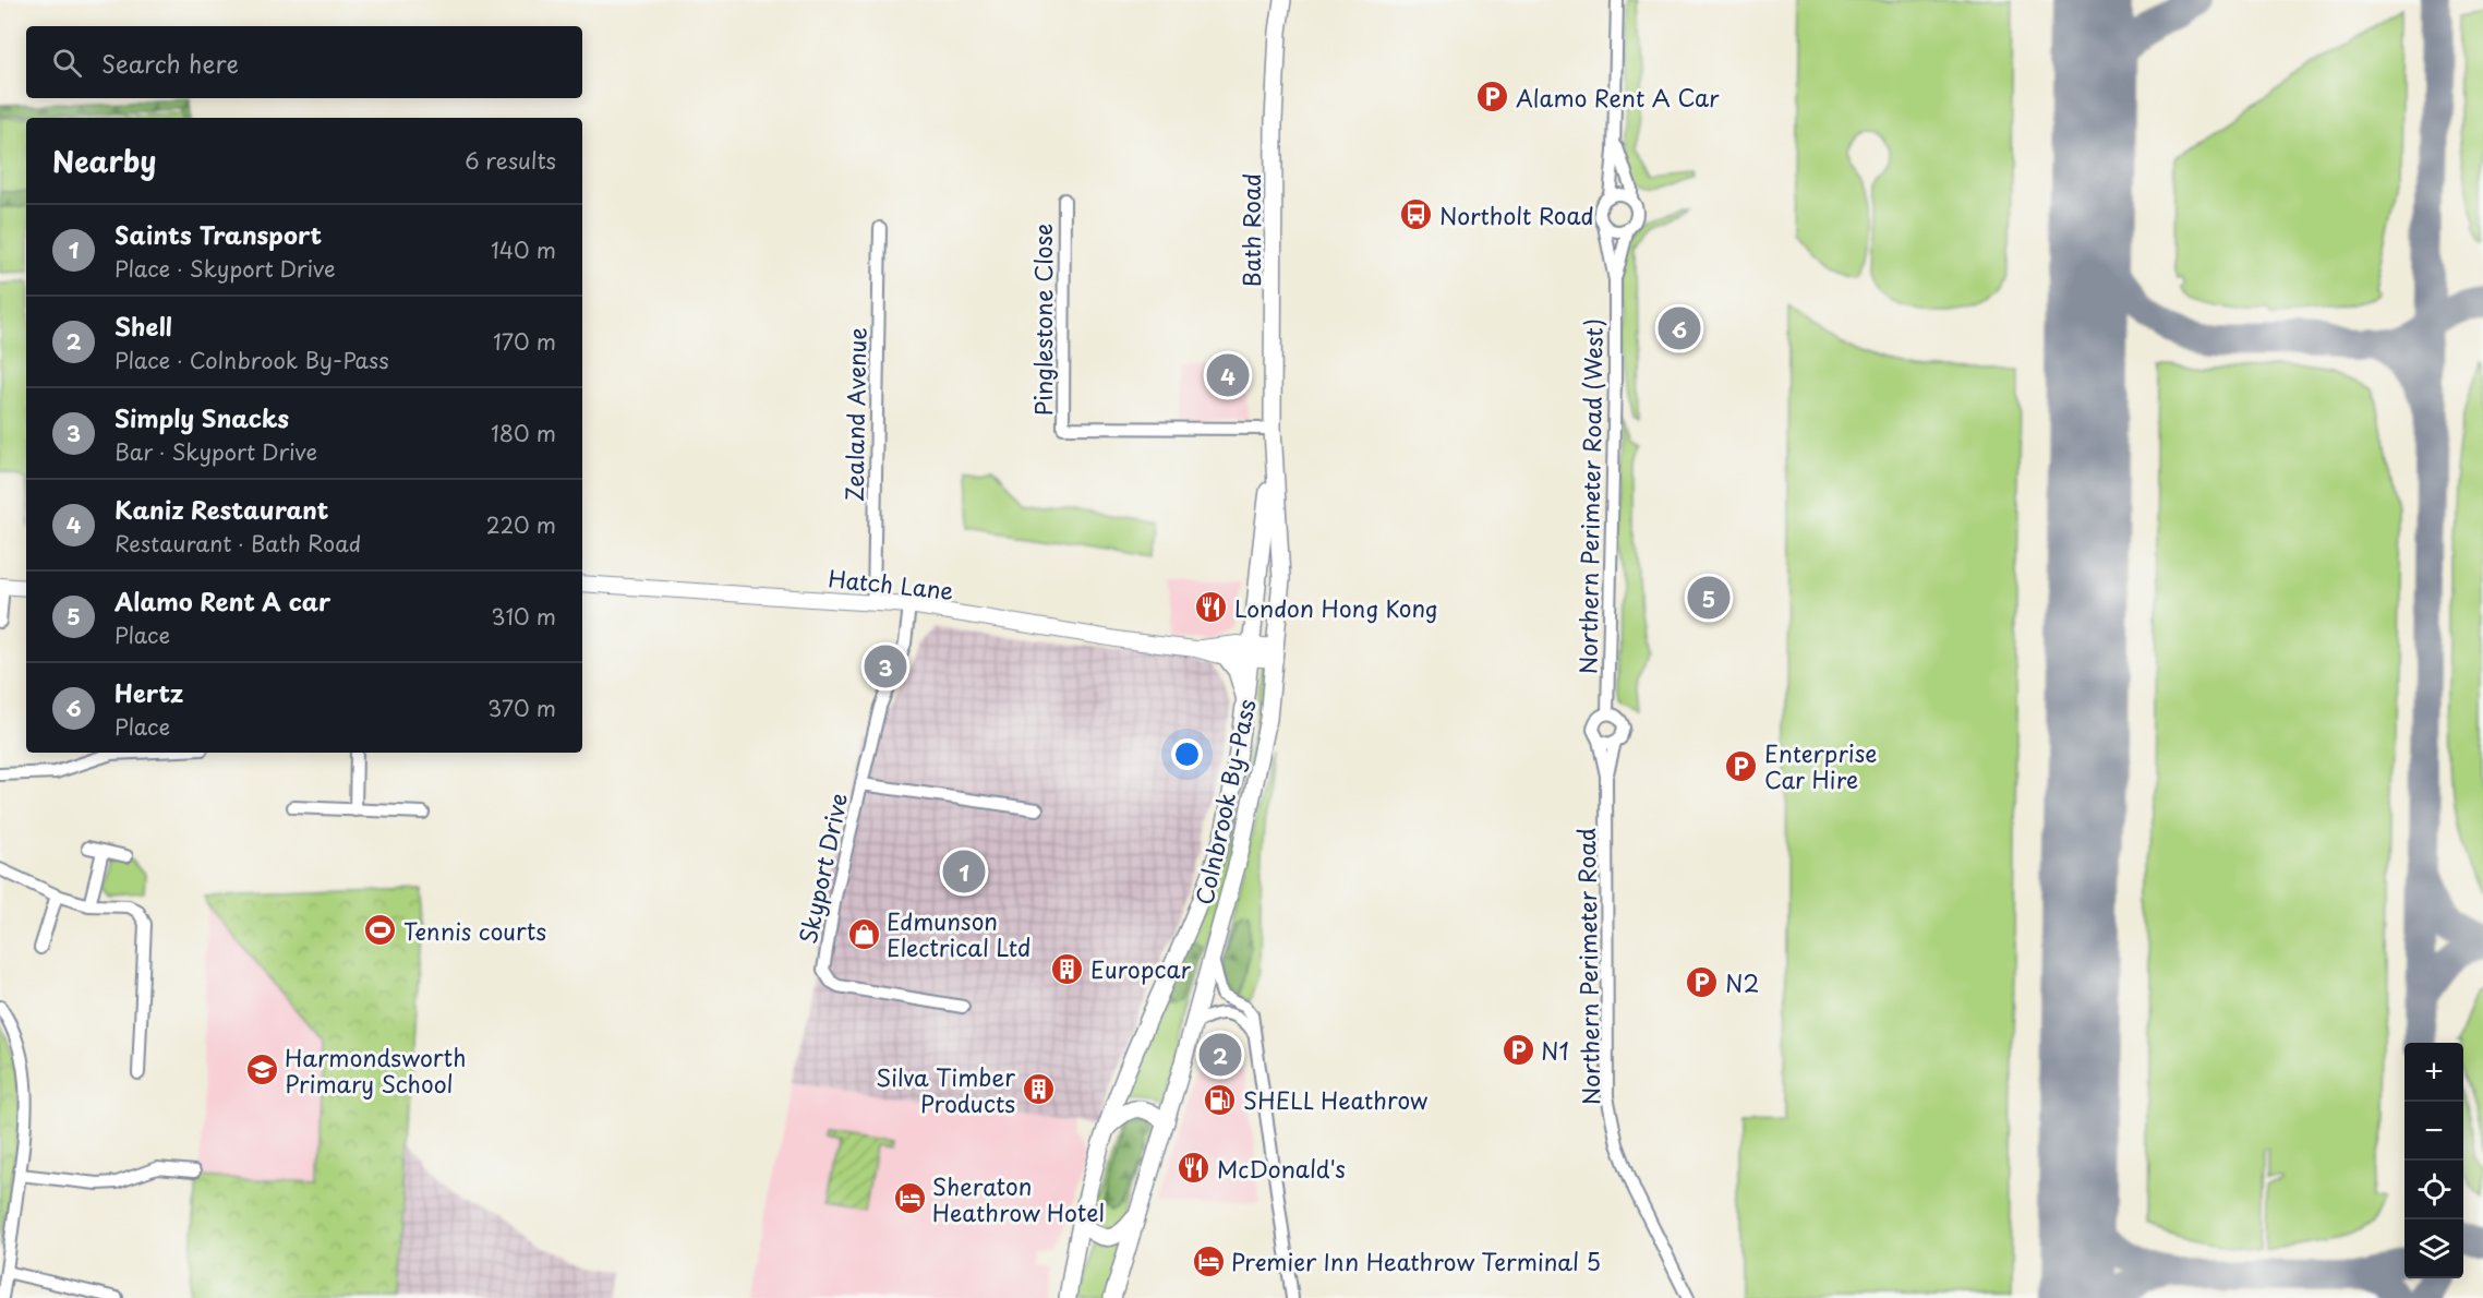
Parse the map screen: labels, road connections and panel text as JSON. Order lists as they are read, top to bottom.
{
  "streets": {
    "highway": ["Bath Road", "Colnbrook By-Pass"],
    "main road": ["Hatch Lane"],
    "street": [
      "Pinglestone Close",
      "Zealand Avenue",
      "Northern Perimeter Road (West)",
      "Skyport Drive",
      "Northern Perimeter Road"
    ]
  },
  "crossings": [
    ["Bath Road", "Pinglestone Close"],
    ["Bath Road", "Colnbrook By-Pass"],
    ["Zealand Avenue", "Hatch Lane"],
    ["Northern Perimeter Road (West)", "Northern Perimeter Road"],
    ["Hatch Lane", "Colnbrook By-Pass"],
    ["Hatch Lane", "Skyport Drive"]
  ],
  "places": {
    "parking": [
      "Alamo Rent A Car",
      "Enterprise Car Hire",
      "N2",
      "N1"
    ],
    "bus stop": ["Northolt Road"],
    "restaurant": ["London Hong Kong", "McDonald's"],
    "sports": ["Tennis courts"],
    "shop": ["Edmunson Electrical Ltd"],
    "building": ["Europcar", "Silva Timber Products"],
    "school or university": ["Harmondsworth Primary School"],
    "fuel station": ["SHELL Heathrow"],
    "hotel": ["Sheraton Heathrow Hotel", "Premier Inn Heathrow Terminal 5"]
  },
  "page": {
    "search": "Search here",
    "heading": ["Nearby", "6 results"],
    "list": [
      {
        "mark": "1",
        "name": "Saints Transport",
        "note": "Place · Skyport Drive",
        "value": "140 m"
      },
      {
        "mark": "2",
        "name": "Shell",
        "note": "Place · Colnbrook By-Pass",
        "value": "170 m"
      },
      {
        "mark": "3",
        "name": "Simply Snacks",
        "note": "Bar · Skyport Drive",
        "value": "180 m"
      },
      {
        "mark": "4",
        "name": "Kaniz Restaurant",
        "note": "Restaurant · Bath Road",
        "value": "220 m"
      },
      {
        "mark": "5",
        "name": "Alamo Rent A car",
        "note": "Place",
        "value": "310 m"
      },
      {
        "mark": "6",
        "name": "Hertz",
        "note": "Place",
        "value": "370 m"
      }
    ],
    "pins": [
      "6",
      "4",
      "5",
      "3",
      "1",
      "2"
    ],
    "map_buttons": ["+", "−"]
  }
}
